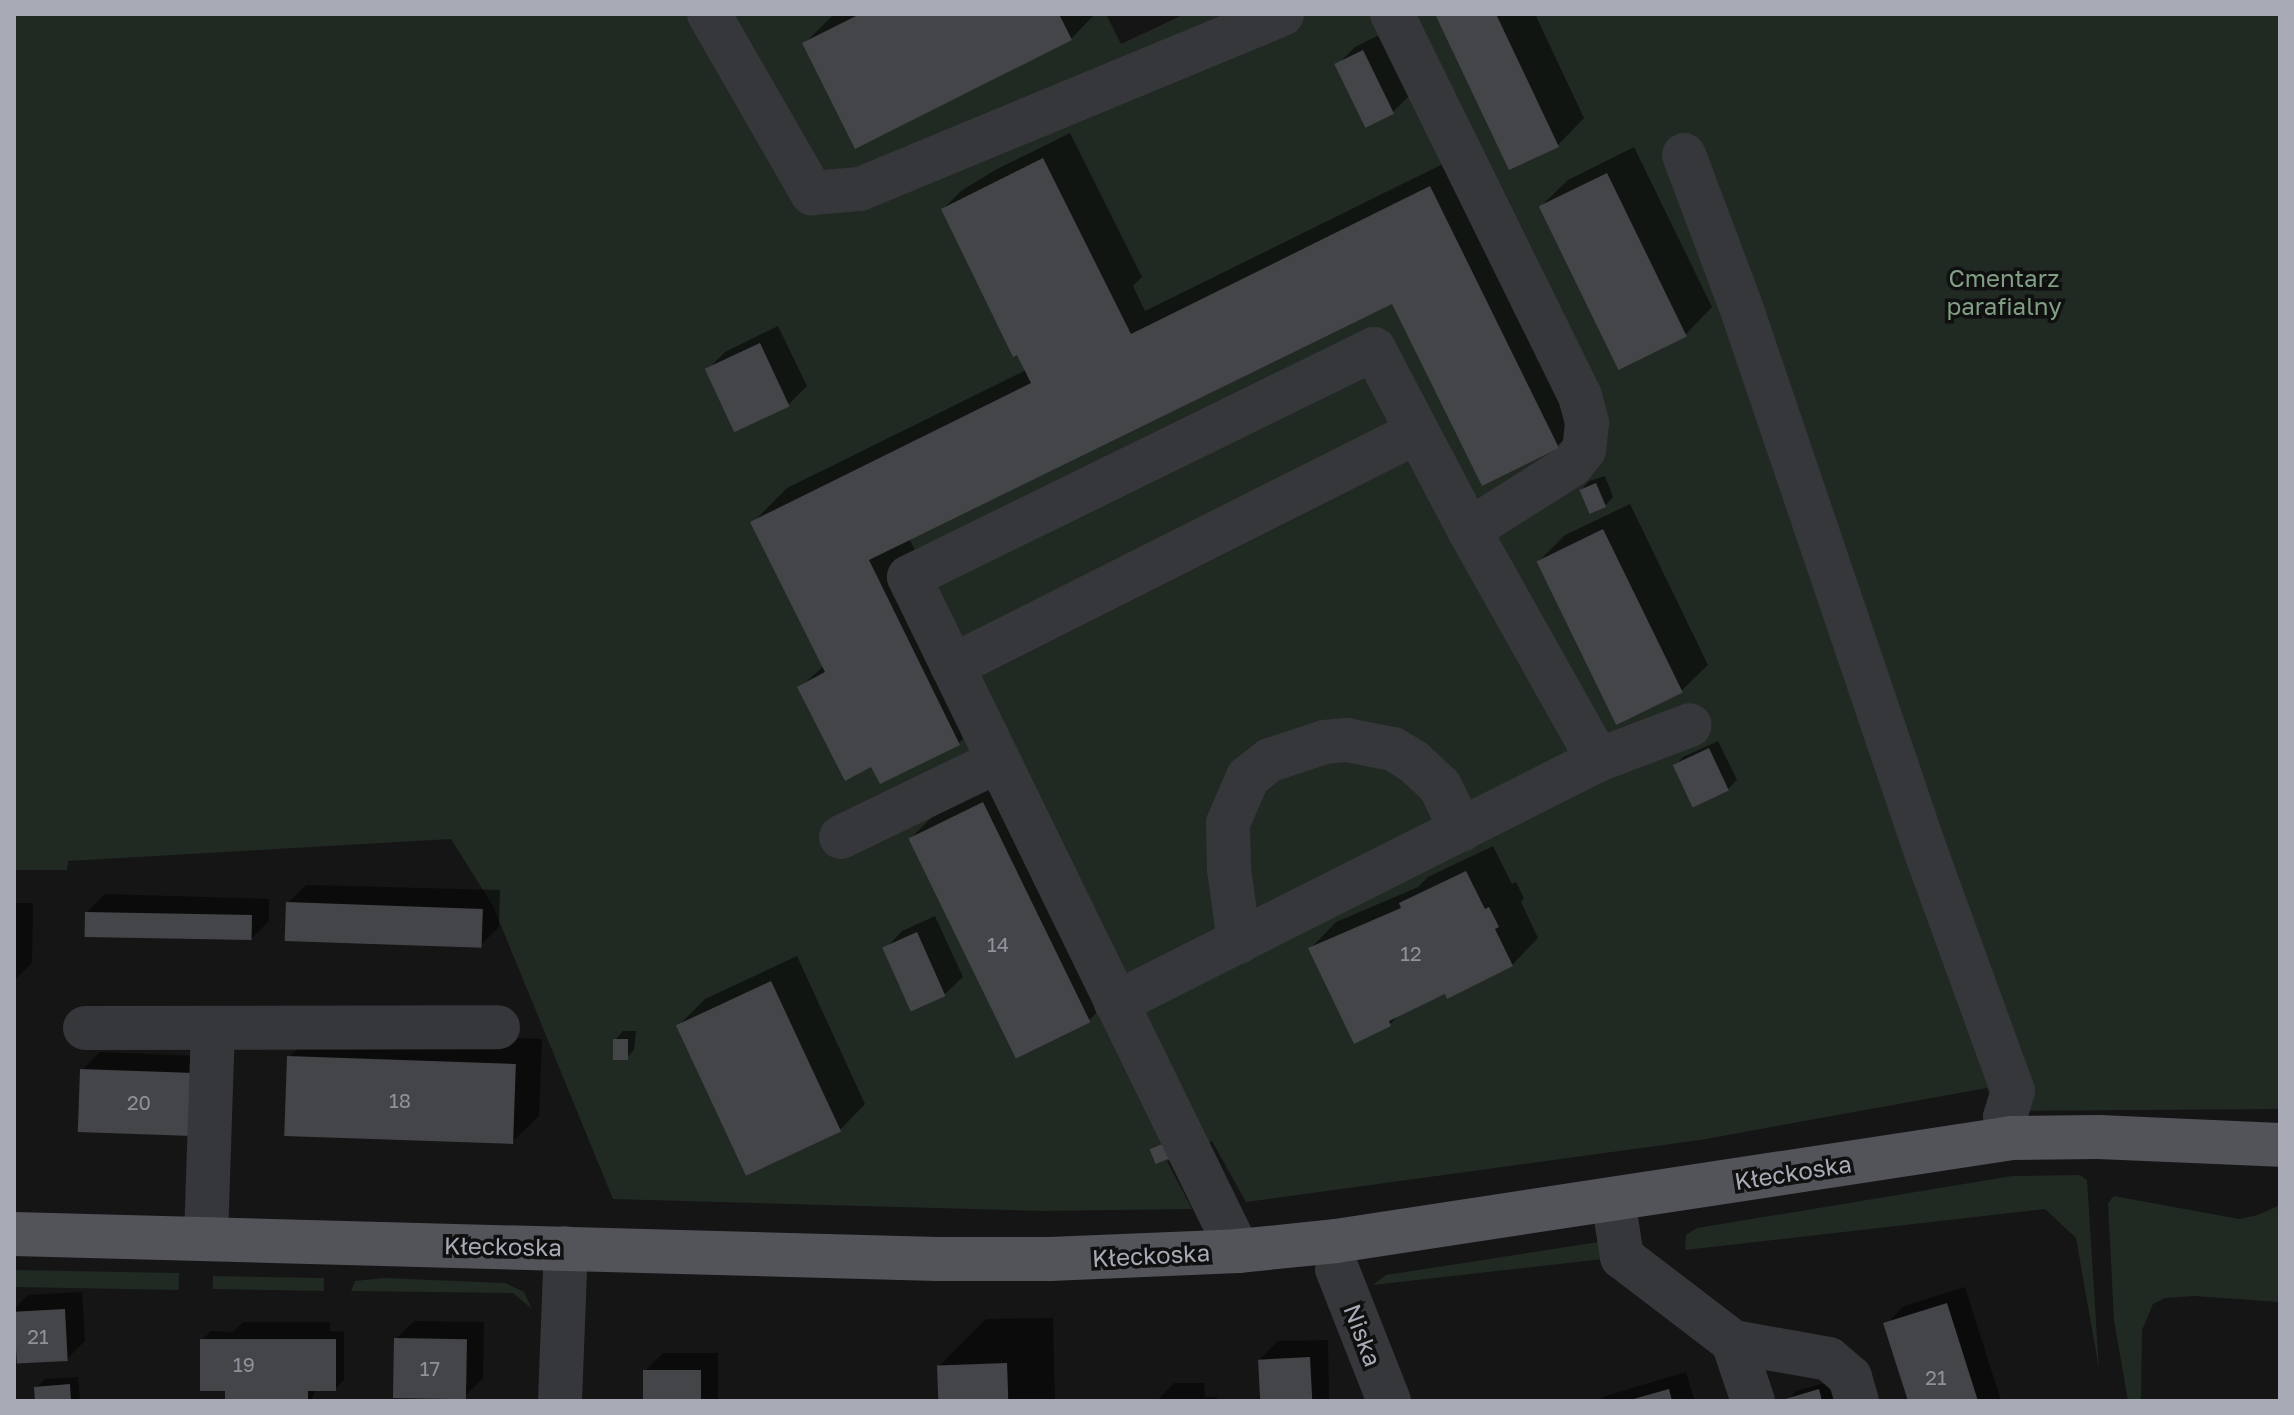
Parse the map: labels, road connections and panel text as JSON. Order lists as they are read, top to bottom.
{
  "streets": {
    "main road": ["Kłeckoska"],
    "street": ["Niska"]
  },
  "parks": ["Cmentarz parafialny"],
  "house_numbers": [
    "14",
    "12",
    "18",
    "20",
    "21",
    "19",
    "17",
    "21"
  ]
}
